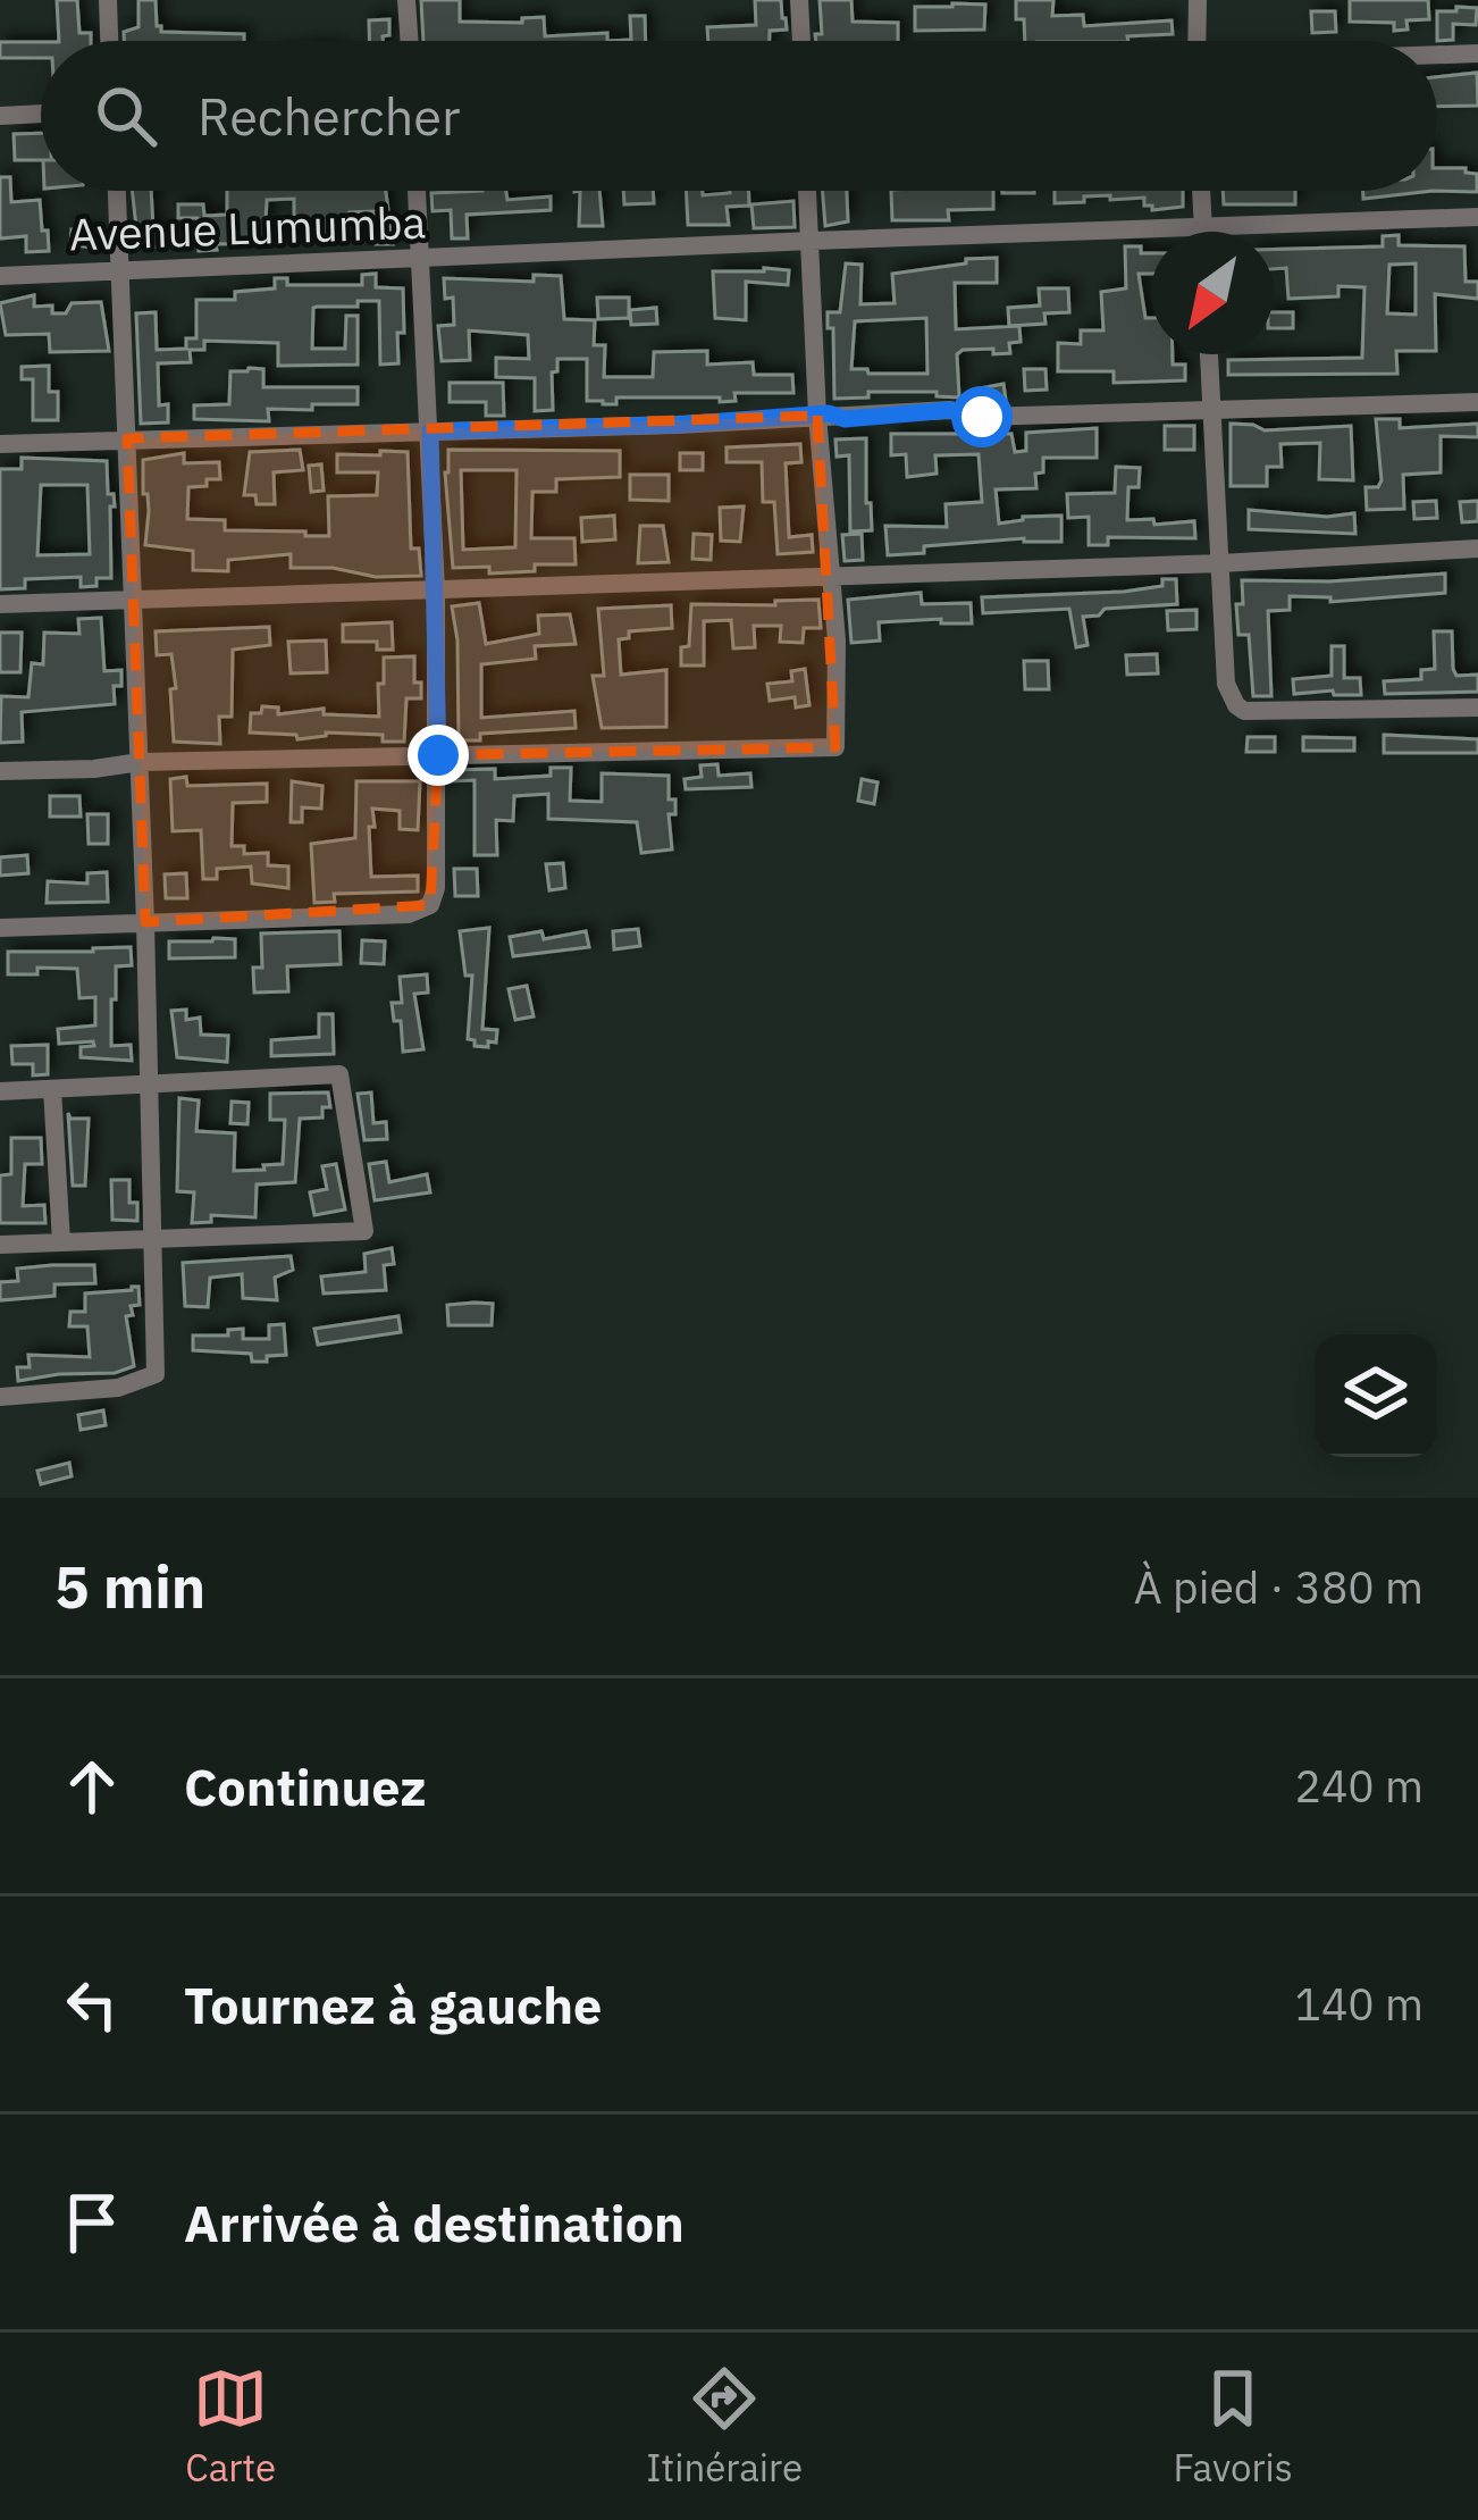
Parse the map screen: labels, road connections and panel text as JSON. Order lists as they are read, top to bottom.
{
  "streets": {
    "street": ["Avenue Lumumba"]
  },
  "north": "bottom left",
  "page": {
    "search": "Rechercher",
    "heading": ["5 min", "À pied · 380 m"],
    "list": [
      ["Continuez", "240 m"],
      ["Tournez à gauche", "140 m"],
      "Arrivée à destination"
    ],
    "nav": ["Carte", "Itinéraire", "Favoris"]
  }
}
